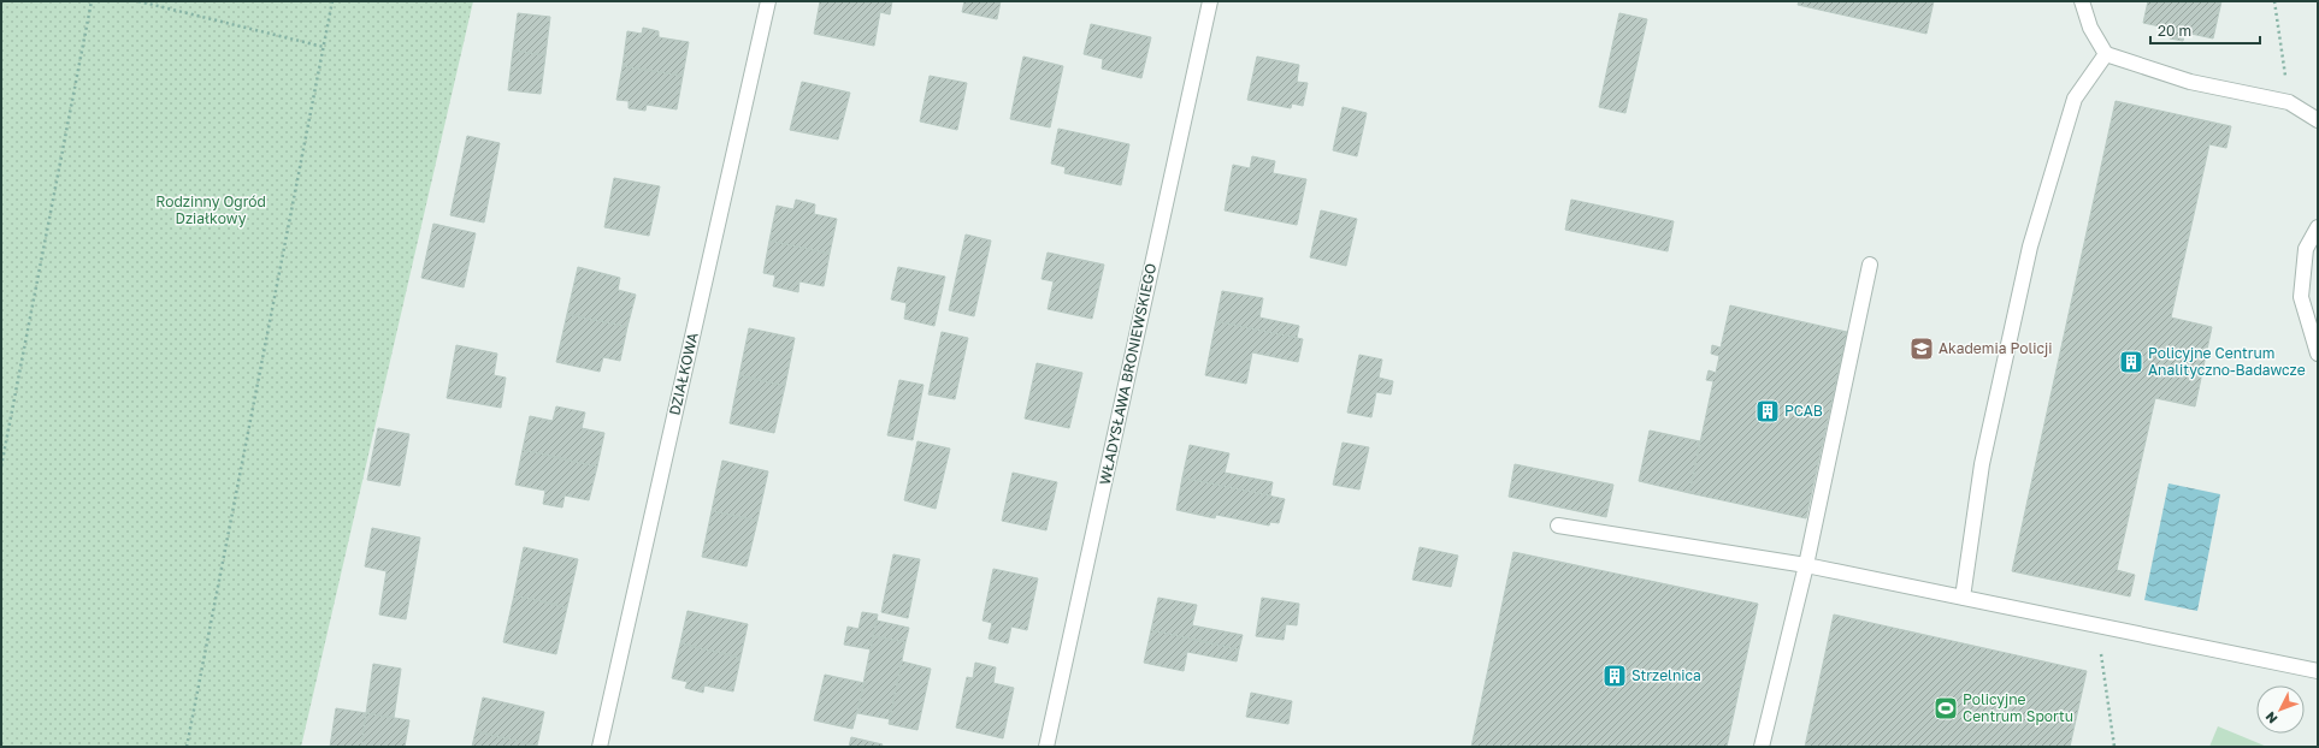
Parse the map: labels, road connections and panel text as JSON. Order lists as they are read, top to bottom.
{
  "streets": {
    "street": ["DZIAŁKOWA", "WŁADYSŁAWA BRONIEWSKIEGO"]
  },
  "parks": ["Rodzinny Ogród Działkowy"],
  "places": {
    "school or university": ["Akademia Policji"],
    "building": ["Policyjne Centrum Analityczno-Badawcze", "PCAB", "Strzelnica"],
    "sports": ["Policyjne Centrum Sportu"]
  },
  "scale_bar": "20 m",
  "north": "bottom left"
}
